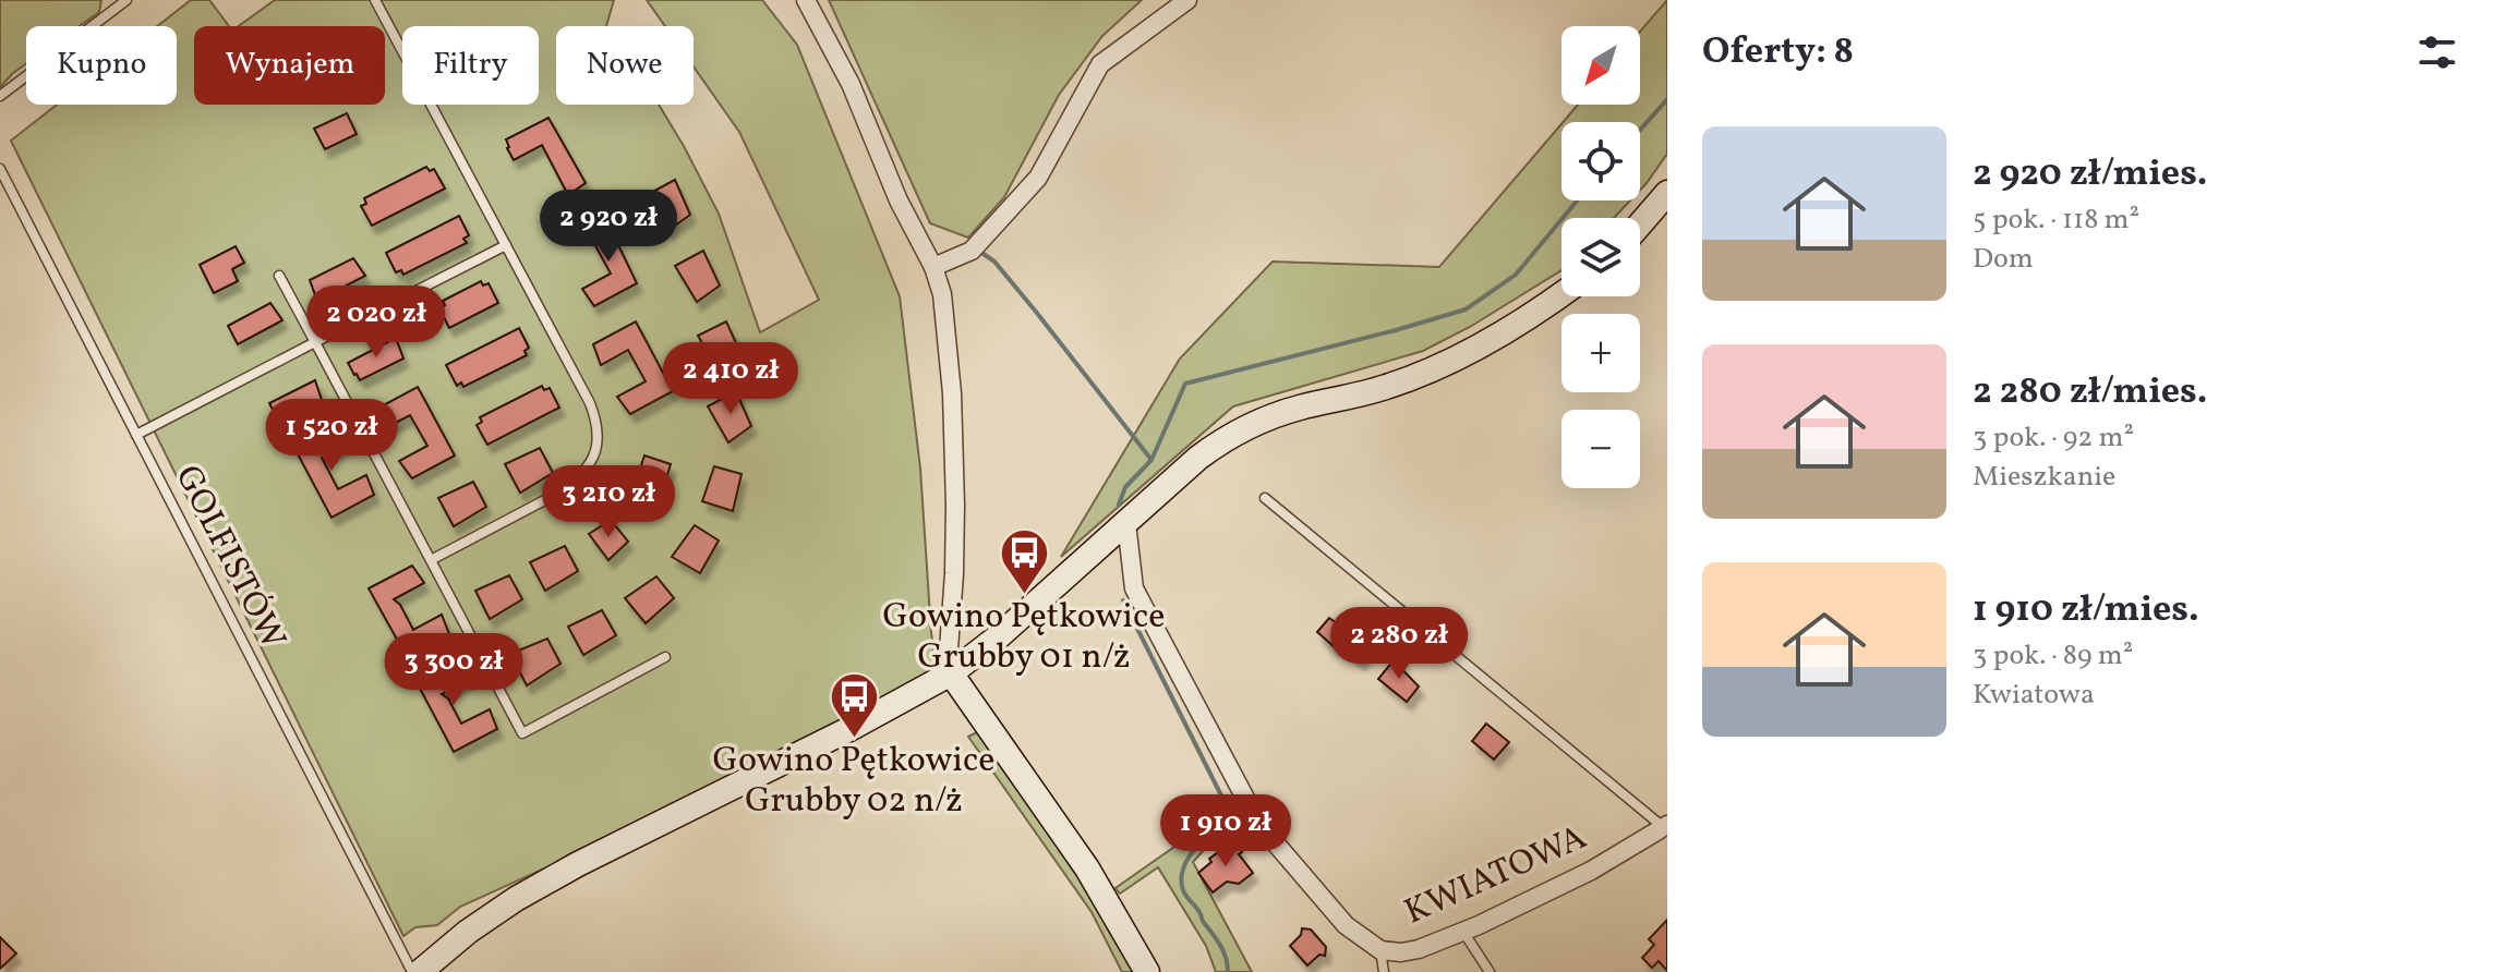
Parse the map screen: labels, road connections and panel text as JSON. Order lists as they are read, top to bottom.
{
  "streets": {
    "street": ["KWIATOWA"],
    "lane": ["GOLFISTÓW"]
  },
  "places": {
    "bus stop": ["Gowino Pętkowice Grubby 01 n/ż", "Gowino Pętkowice Grubby 02 n/ż"]
  },
  "north": "bottom left",
  "page": {
    "heading": "Oferty: 8",
    "map_buttons": ["+", "−"],
    "chip": [
      "Kupno",
      "Wynajem",
      "Filtry",
      "Nowe"
    ],
    "list": [
      {
        "name": "2 920 zł/mies.",
        "note": "5 pok. · 118 m² · Dom"
      },
      {
        "name": "2 280 zł/mies.",
        "note": "3 pok. · 92 m² · Mieszkanie"
      },
      {
        "name": "1 910 zł/mies.",
        "note": "3 pok. · 89 m² · Kwiatowa"
      }
    ],
    "price": [
      "2 920 zł",
      "2 020 zł",
      "2 410 zł",
      "1 520 zł",
      "3 210 zł",
      "2 280 zł",
      "3 300 zł",
      "1 910 zł"
    ]
  }
}
